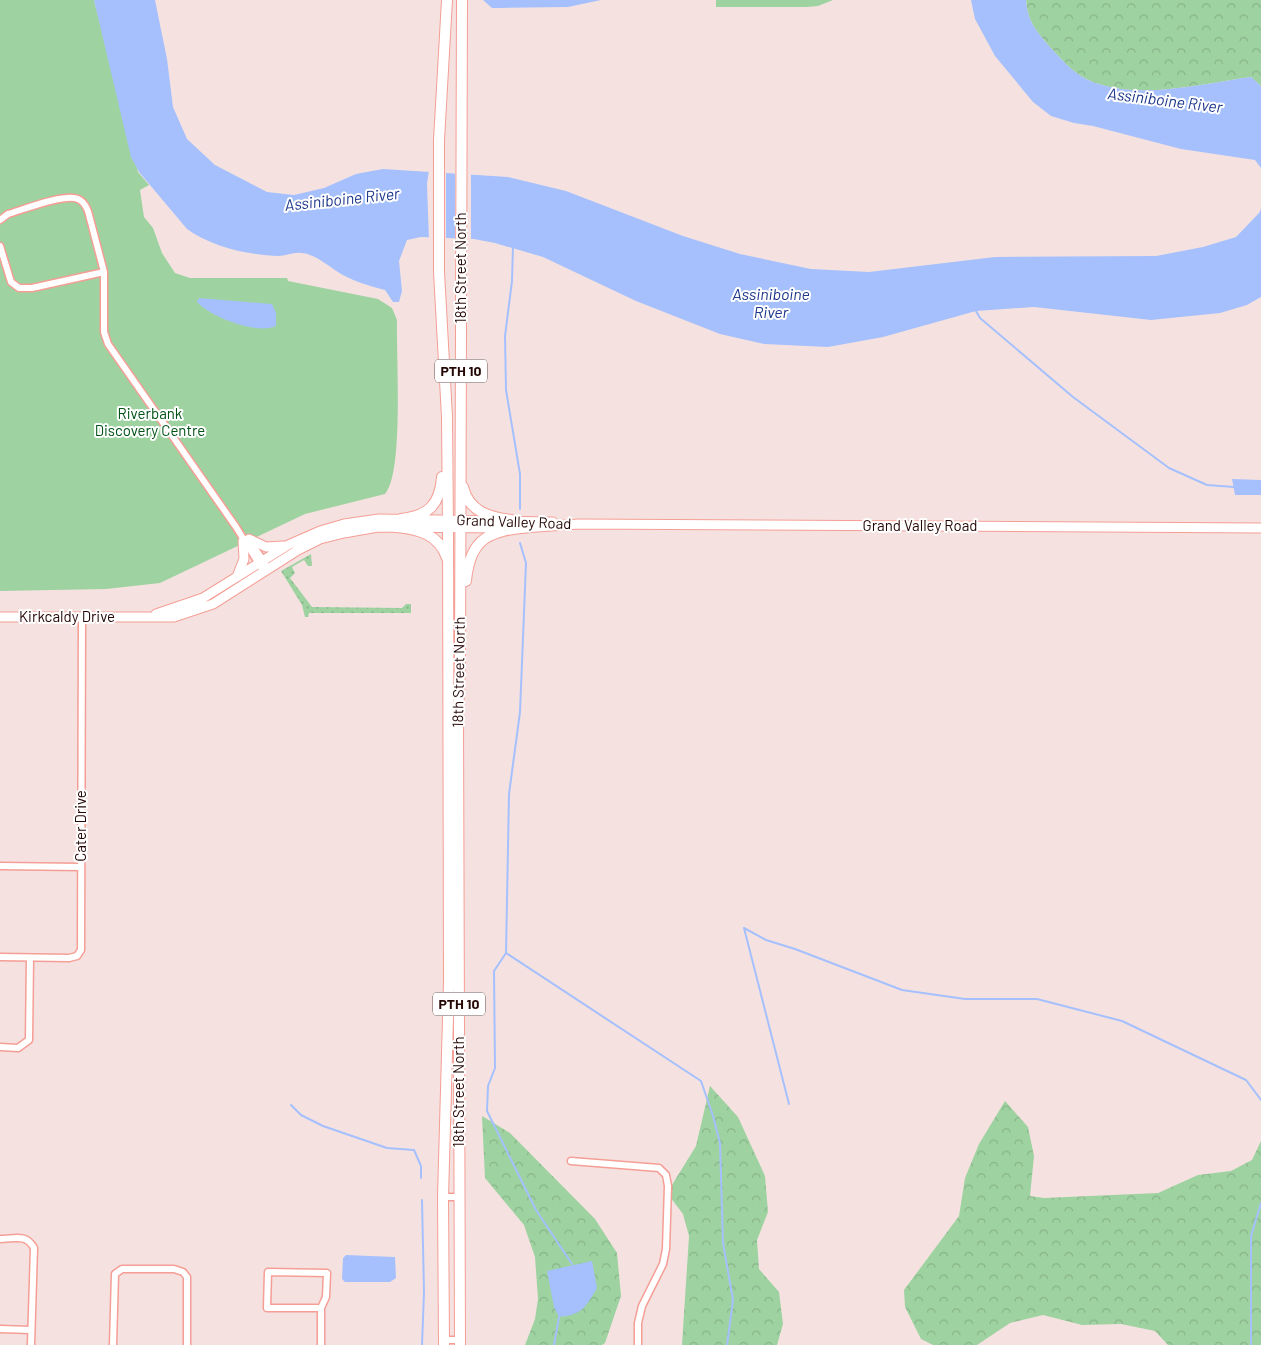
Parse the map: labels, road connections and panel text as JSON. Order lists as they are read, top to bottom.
{
  "streets": {
    "main road": [
      "18th Street North",
      "PTH 10",
      "Grand Valley Road",
      "Kirkcaldy Drive"
    ],
    "street": ["Cater Drive"]
  },
  "crossings": [
    ["18th Street North", "Grand Valley Road"],
    ["18th Street North", "Kirkcaldy Drive"],
    ["Grand Valley Road", "Kirkcaldy Drive"],
    ["Kirkcaldy Drive", "Cater Drive"]
  ],
  "water": ["Assiniboine River"],
  "parks": ["Riverbank Discovery Centre"]
}
